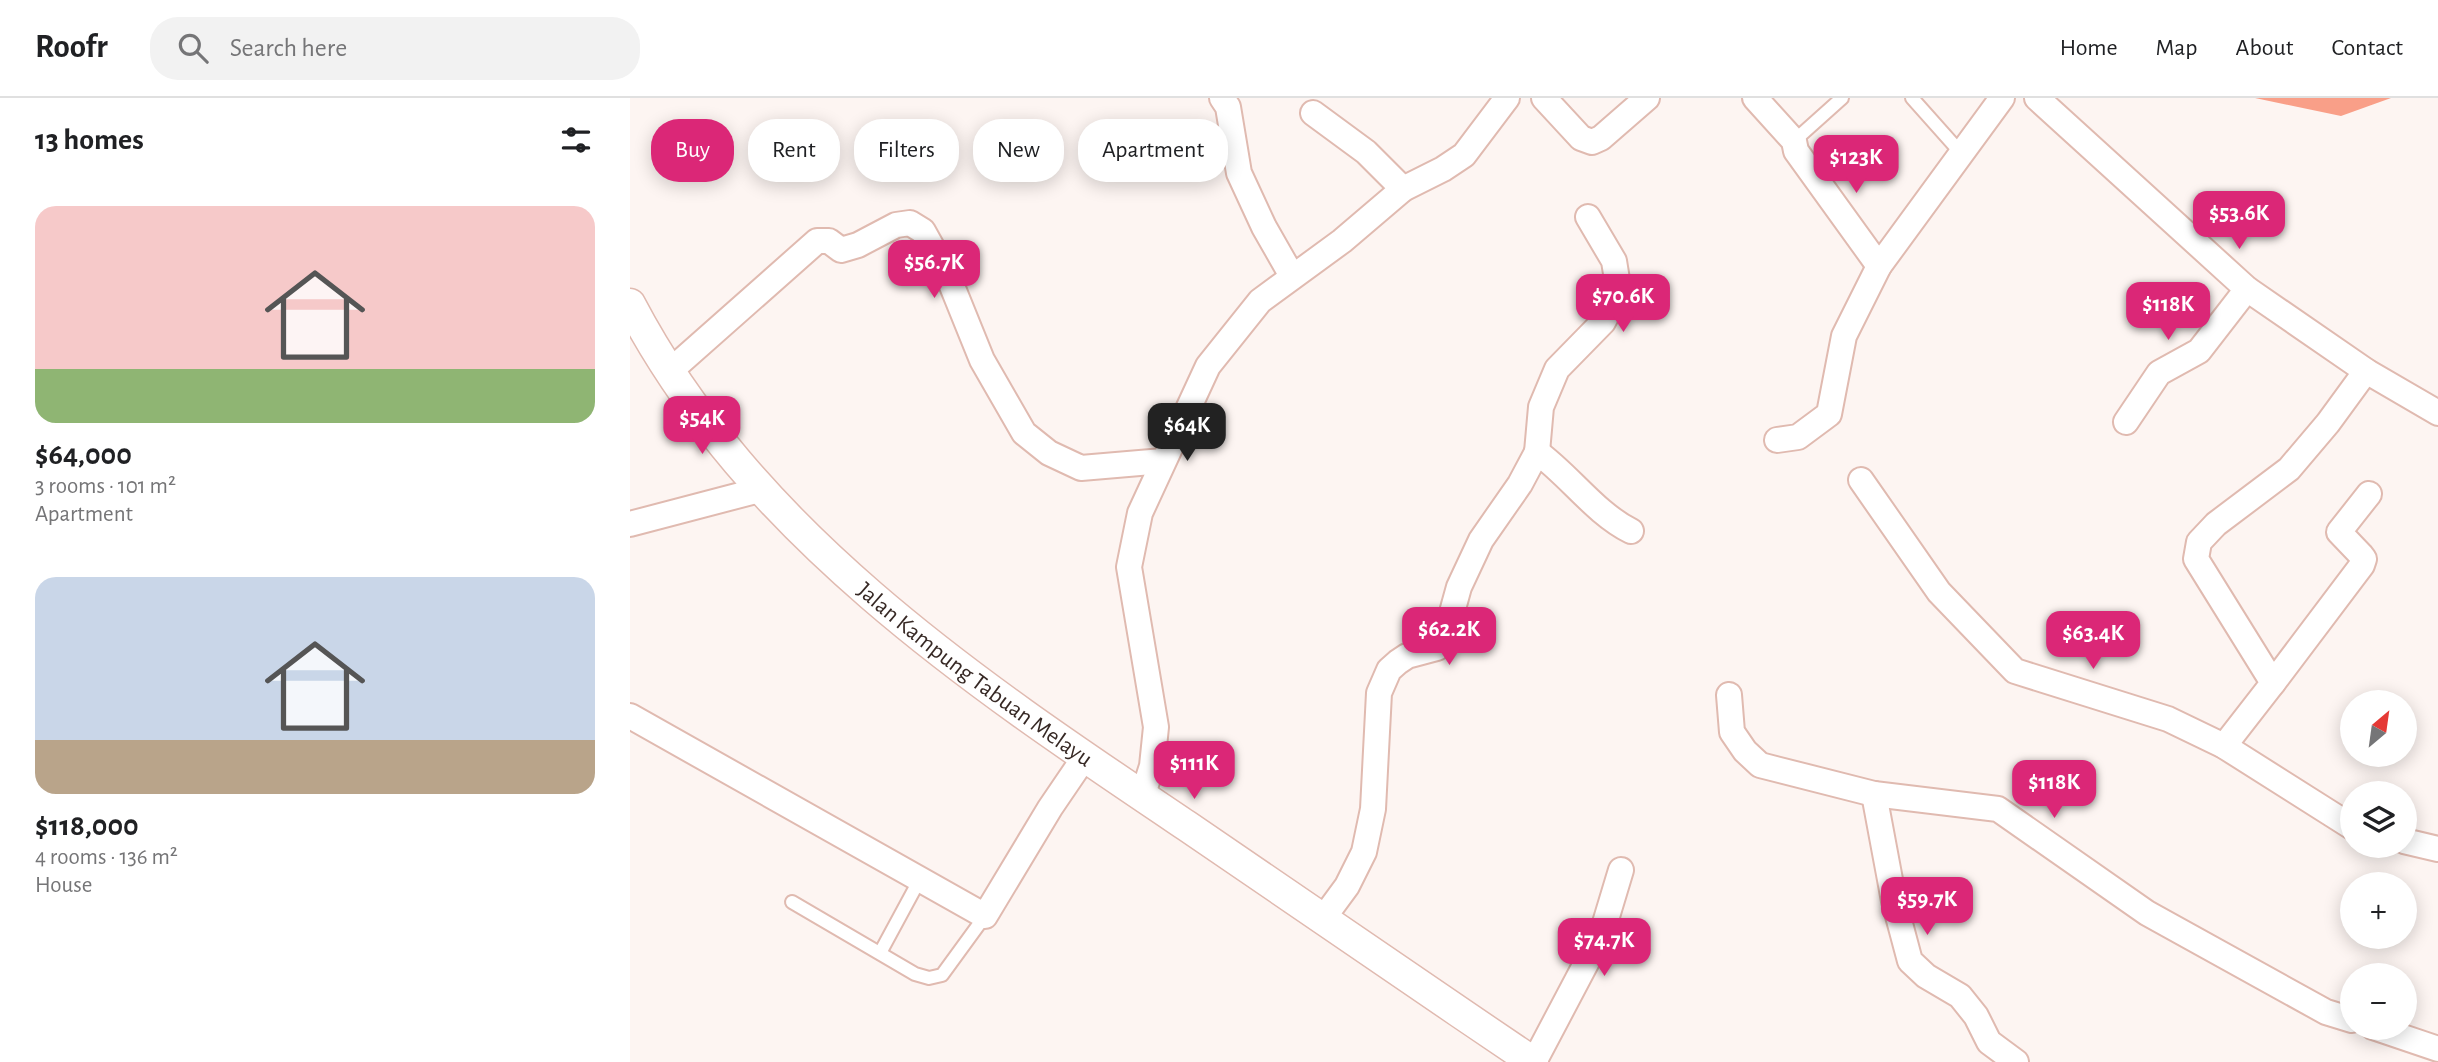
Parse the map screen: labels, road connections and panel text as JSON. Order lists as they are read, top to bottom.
{
  "streets": {
    "street": ["Jalan Kampung Tabuan Melayu"]
  },
  "north": "top right",
  "page": {
    "header": "Roofr",
    "search": "Search here",
    "nav": [
      "Home",
      "Map",
      "About",
      "Contact"
    ],
    "heading": "13 homes",
    "chip": [
      "Buy",
      "Rent",
      "Filters",
      "New",
      "Apartment"
    ],
    "price": [
      "$123K",
      "$53.6K",
      "$56.7K",
      "$70.6K",
      "$118K",
      "$54K",
      "$64K",
      "$62.2K",
      "$63.4K",
      "$111K",
      "$118K",
      "$59.7K",
      "$74.7K"
    ],
    "list": [
      {
        "name": "$64,000",
        "note": "3 rooms · 101 m² · Apartment"
      },
      {
        "name": "$118,000",
        "note": "4 rooms · 136 m² · House"
      }
    ],
    "map_buttons": ["+", "−"]
  }
}
